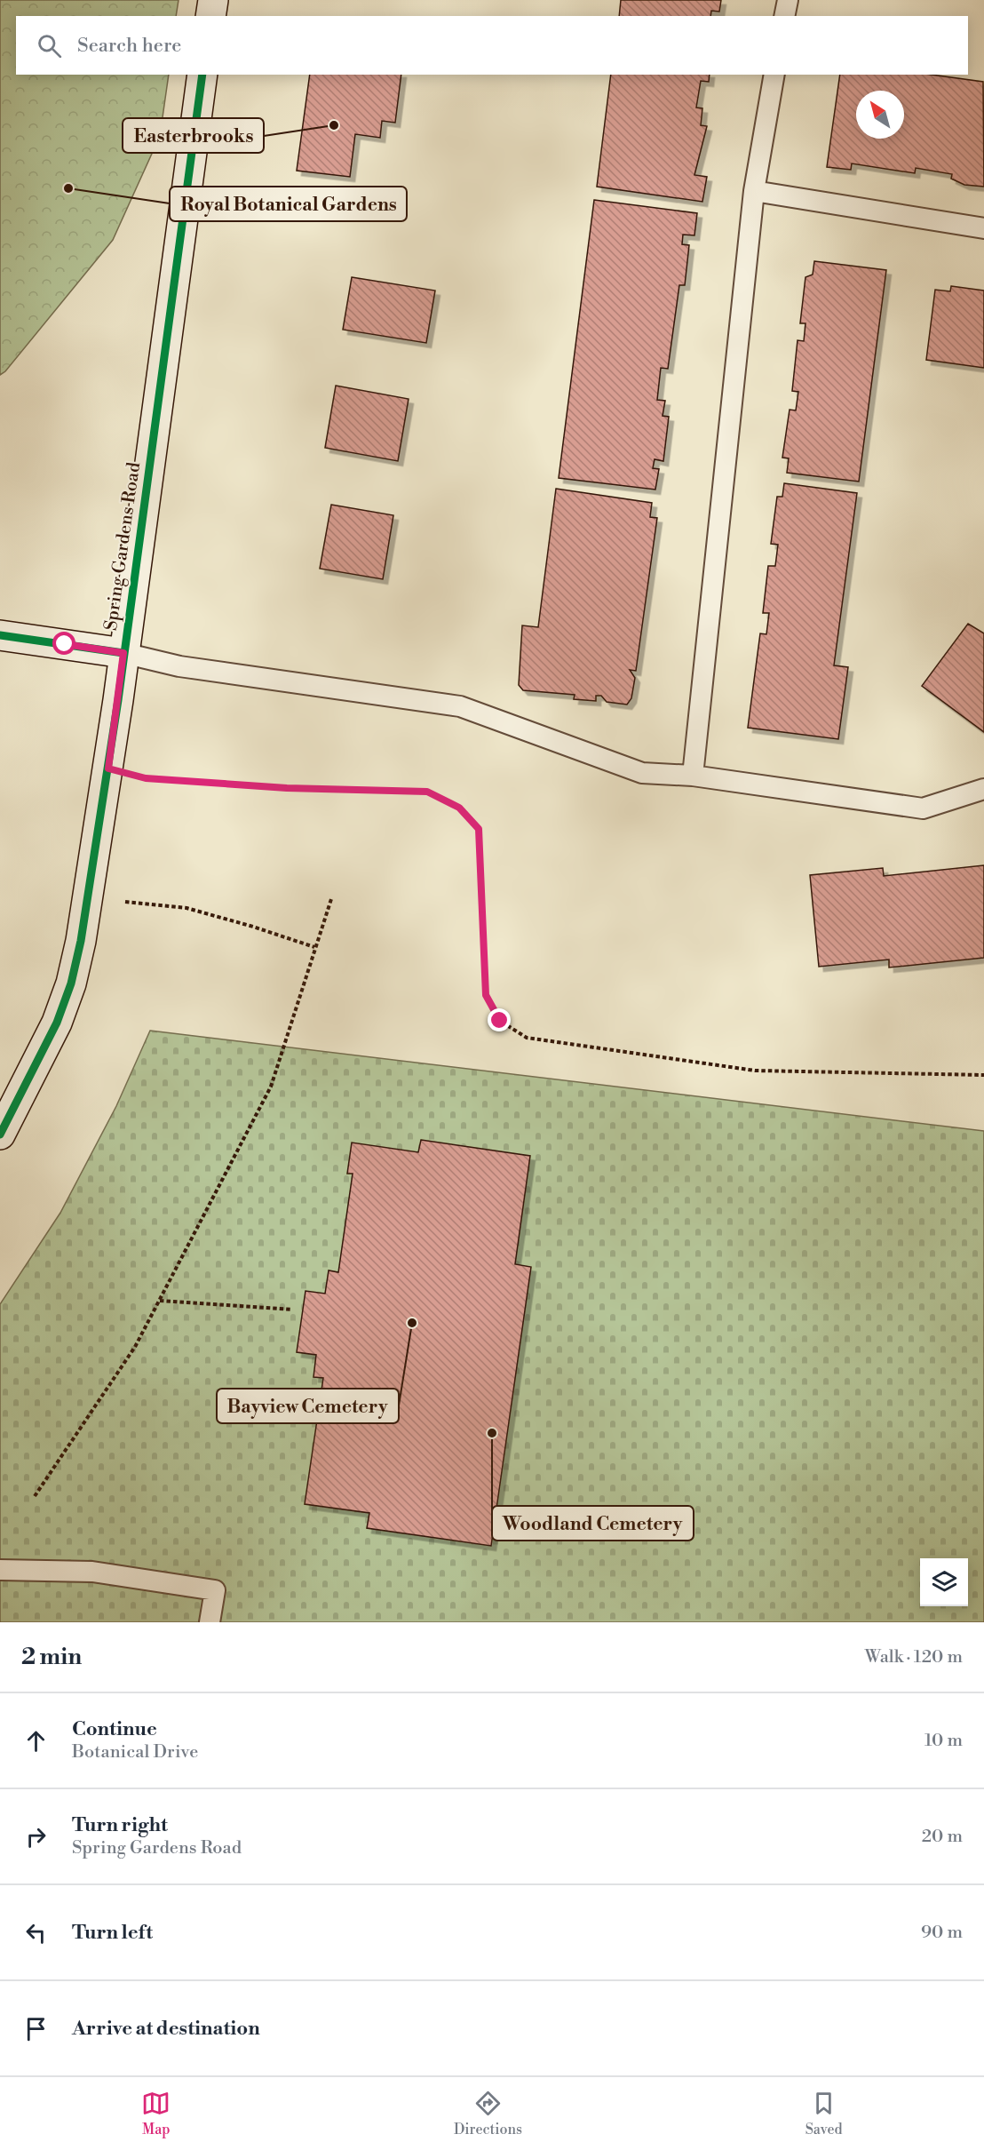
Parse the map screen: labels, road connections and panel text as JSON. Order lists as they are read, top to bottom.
{
  "streets": {
    "street": ["Spring Gardens Road"]
  },
  "places": [
    "Easterbrooks",
    "Royal Botanical Gardens",
    "Bayview Cemetery",
    "Woodland Cemetery"
  ],
  "north": "top left",
  "page": {
    "search": "Search here",
    "heading": ["2 min", "Walk · 120 m"],
    "list": [
      ["Continue", "Botanical Drive", "10 m"],
      ["Turn right", "Spring Gardens Road", "20 m"],
      ["Turn left", "90 m"],
      "Arrive at destination"
    ],
    "nav": ["Map", "Directions", "Saved"]
  }
}
